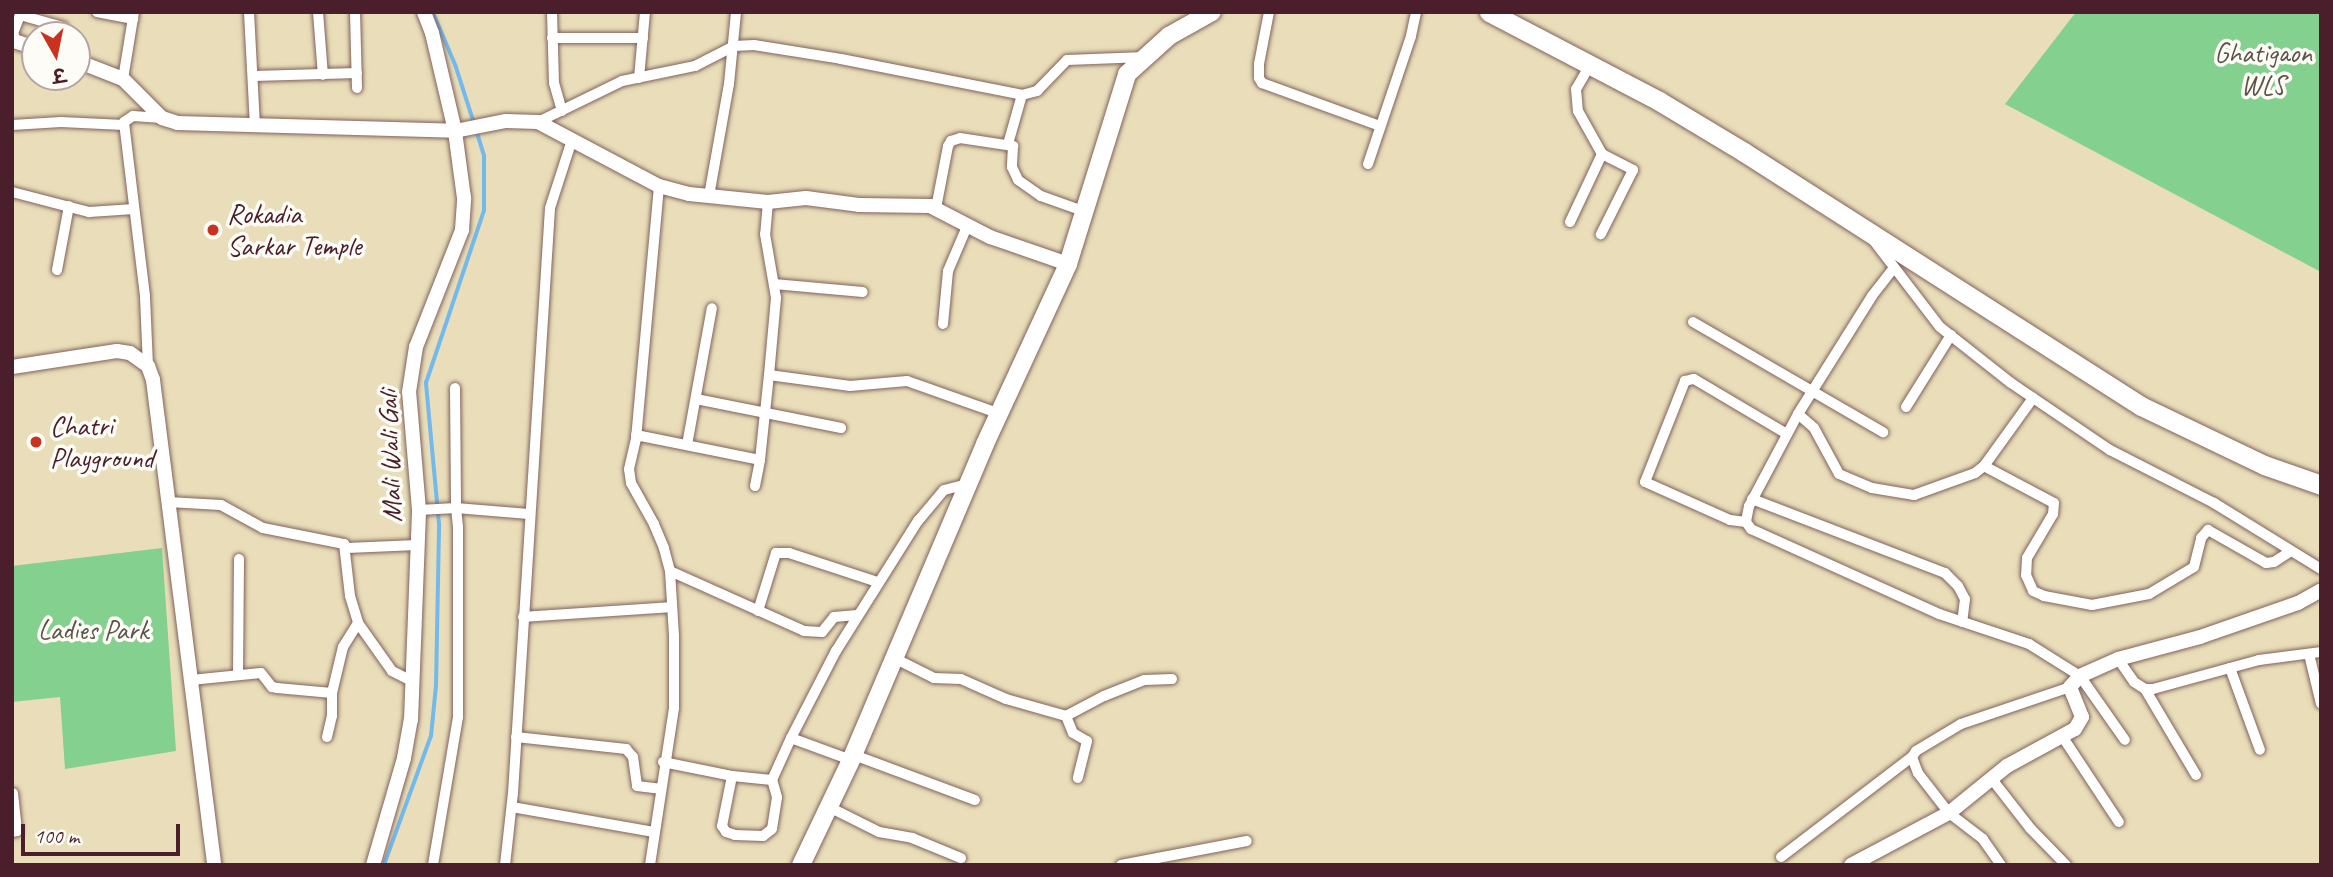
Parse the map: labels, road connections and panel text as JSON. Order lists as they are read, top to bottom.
{
  "streets": {
    "street": ["Mali Wali Gali"]
  },
  "parks": ["Ghatigaon WLS", "Ladies Park"],
  "places": ["Rokadia Sarkar Temple", "Chatri Playground"],
  "scale_bar": "100 m",
  "north": "bottom"
}
